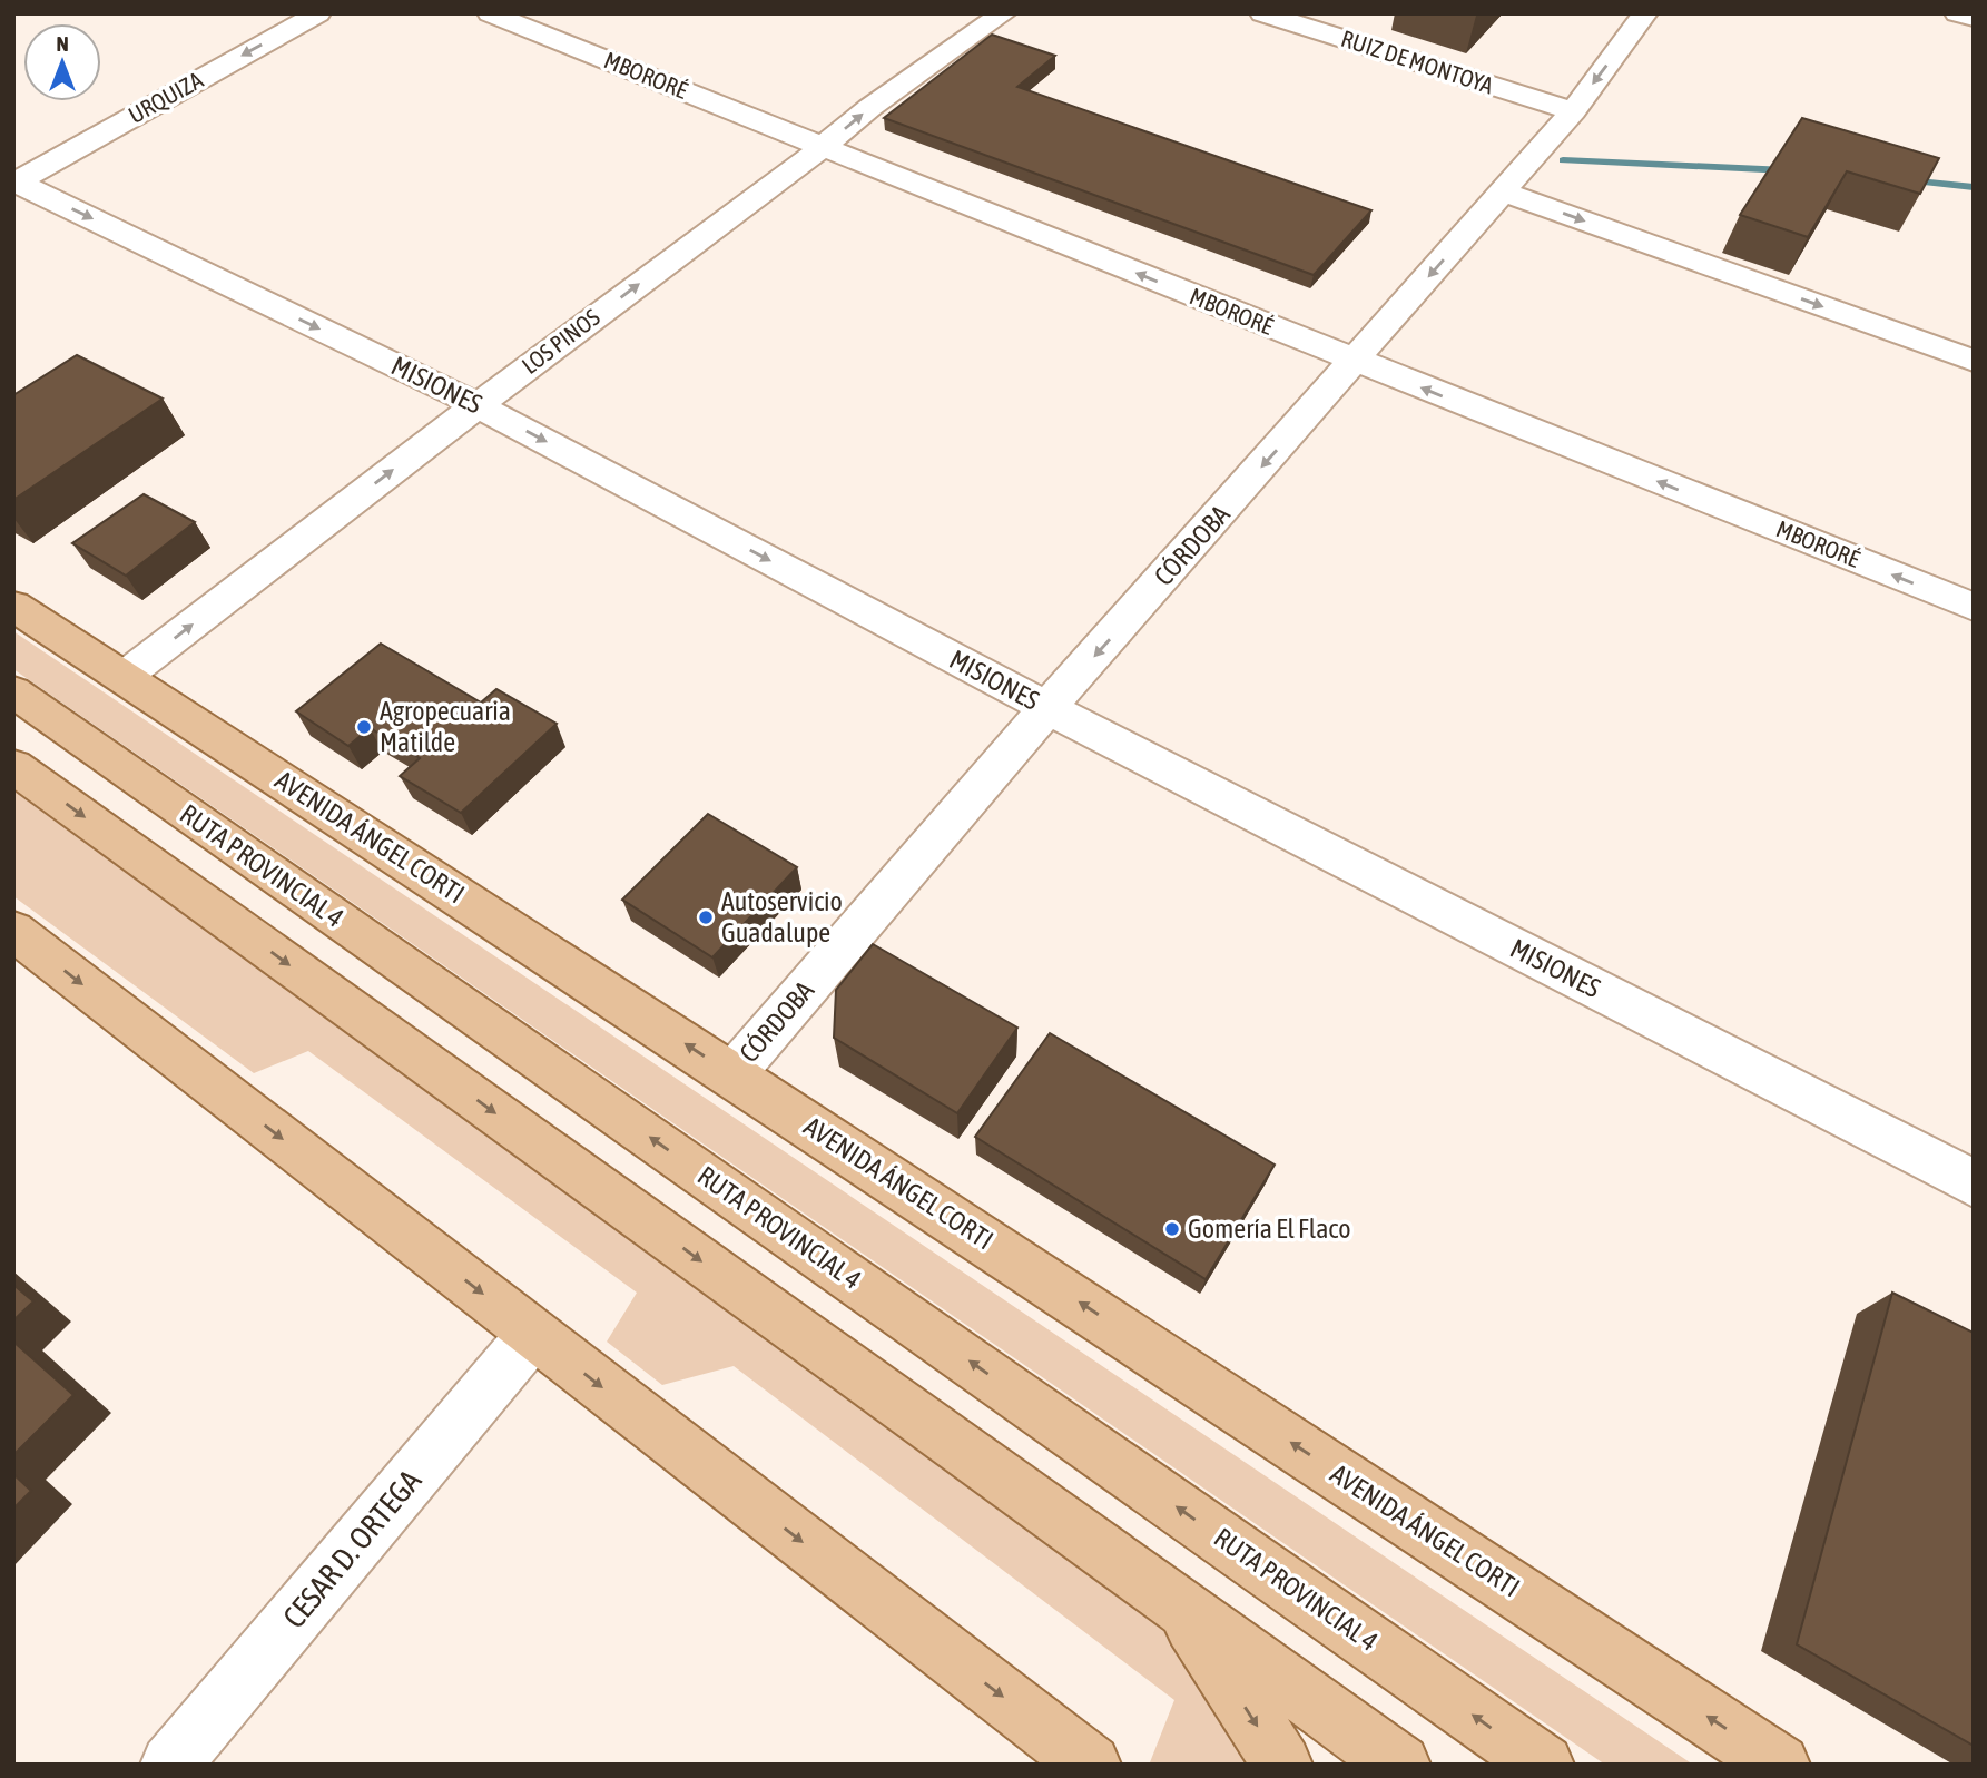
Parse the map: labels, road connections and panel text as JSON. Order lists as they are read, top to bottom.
{
  "streets": {
    "main road": ["AVENIDA ÁNGEL CORTI", "RUTA PROVINCIAL 4"],
    "street": [
      "RUIZ DE MONTOYA",
      "MBORORÉ",
      "URQUIZA",
      "LOS PINOS",
      "MISIONES",
      "CÓRDOBA",
      "CESAR D. ORTEGA"
    ]
  },
  "crossings": [
    ["RUIZ DE MONTOYA", "CÓRDOBA"],
    ["MBORORÉ", "LOS PINOS"],
    ["MBORORÉ", "CÓRDOBA"],
    ["URQUIZA", "MISIONES"],
    ["LOS PINOS", "MISIONES"],
    ["LOS PINOS", "AVENIDA ÁNGEL CORTI"],
    ["MISIONES", "CÓRDOBA"],
    ["CÓRDOBA", "AVENIDA ÁNGEL CORTI"]
  ],
  "one_way": [
    "URQUIZA",
    "LOS PINOS",
    "MISIONES",
    "CÓRDOBA"
  ],
  "places": ["Agropecuaria Matilde", "Autoservicio Guadalupe", "Gomería El Flaco"],
  "north": "top"
}
